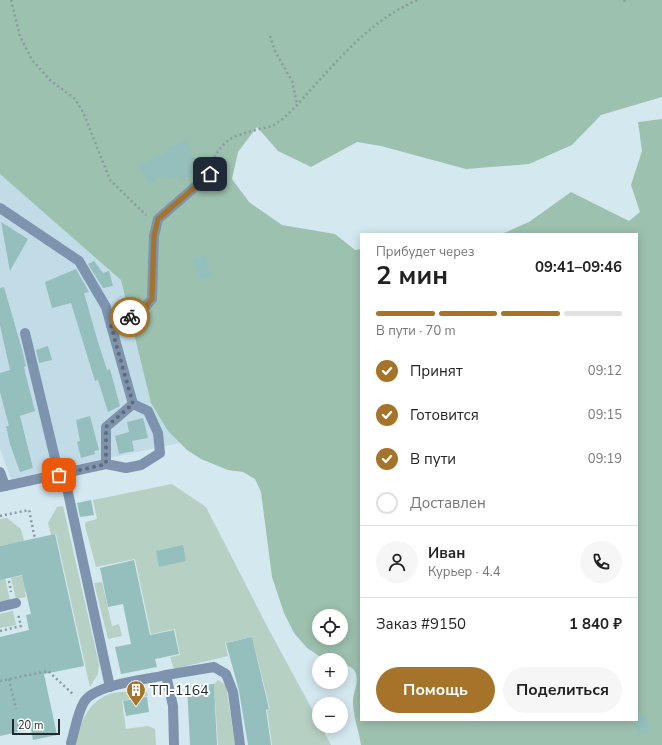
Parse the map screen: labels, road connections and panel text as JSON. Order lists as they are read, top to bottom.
{
  "places": {
    "building": ["ТП-1164"]
  },
  "scale_bar": "20 m",
  "page": {
    "heading": ["2 мин", "Прибудет через", "09:41–09:46"],
    "panel": [
      "Иван",
      "Курьер · 4.4",
      "Заказ #9150",
      "1 840 ₽"
    ],
    "bar": "В пути · 70 m",
    "list": [
      ["Принят", "09:12"],
      ["Готовится", "09:15"],
      ["В пути", "09:19"],
      "Доставлен"
    ],
    "map_buttons": ["+", "−"],
    "buttons": ["Помощь", "Поделиться"],
    "scale": "20 m"
  }
}
